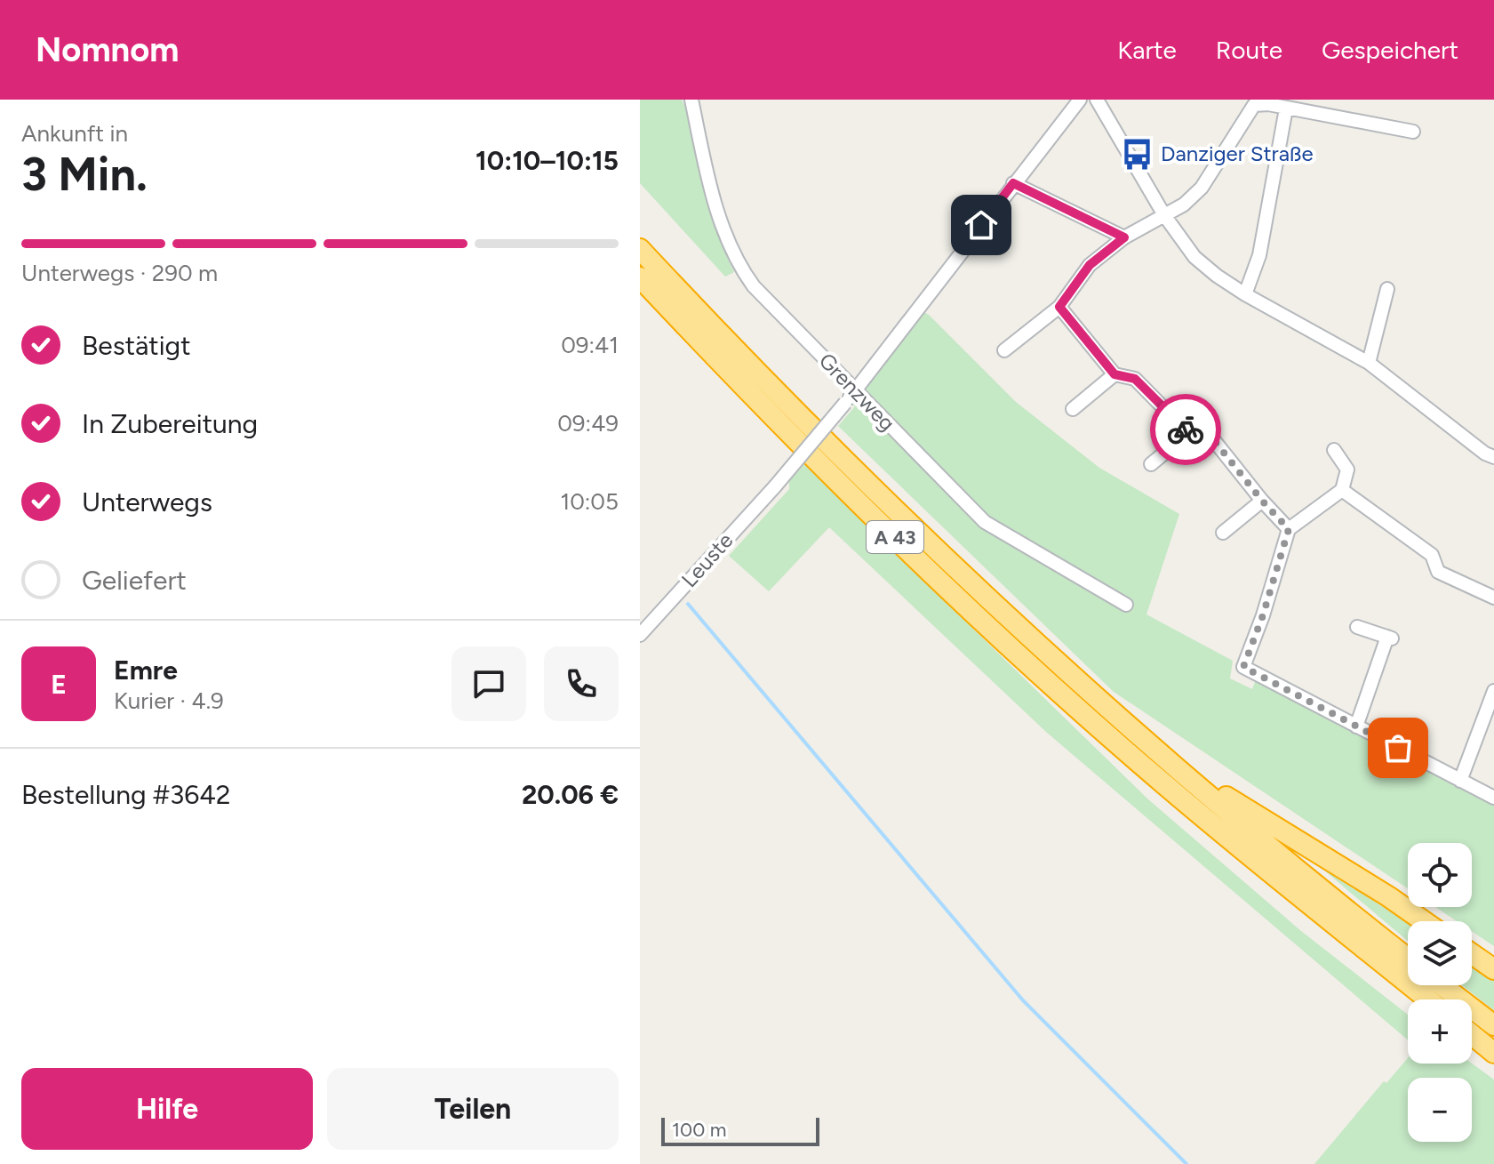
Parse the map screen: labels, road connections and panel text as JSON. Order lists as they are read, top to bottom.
{
  "streets": {
    "highway": ["A 43"],
    "street": ["Grenzweg", "Leuste"]
  },
  "crossings": [
    ["Grenzweg", "Leuste"]
  ],
  "places": {
    "bus stop": ["Danziger Straße"]
  },
  "scale_bar": "100 m",
  "page": {
    "header": "Nomnom",
    "nav": ["Karte", "Route", "Gespeichert"],
    "heading": ["3 Min.", "Ankunft in", "10:10–10:15"],
    "panel": [
      "Emre",
      "Kurier · 4.9",
      "Bestellung #3642",
      "20.06 €"
    ],
    "bar": "Unterwegs · 290 m",
    "list": [
      ["Bestätigt", "09:41"],
      ["In Zubereitung", "09:49"],
      ["Unterwegs", "10:05"],
      "Geliefert"
    ],
    "round": "E",
    "map_buttons": ["+", "−"],
    "buttons": ["Hilfe", "Teilen"],
    "scale": "100 m"
  }
}
